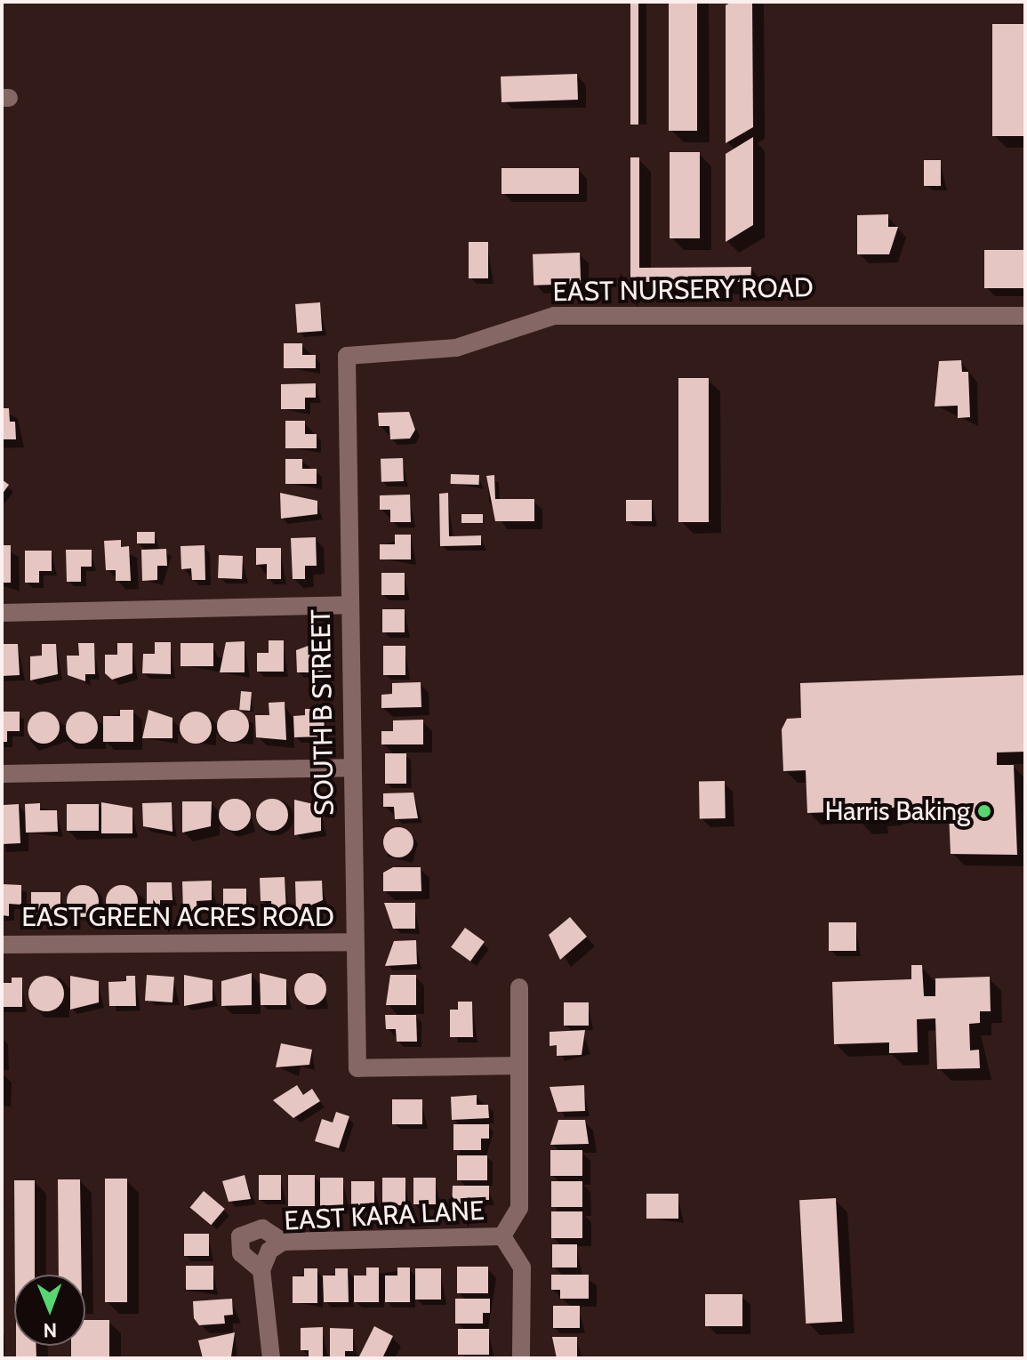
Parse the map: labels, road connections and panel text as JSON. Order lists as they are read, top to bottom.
{
  "streets": {
    "street": [
      "EAST NURSERY ROAD",
      "SOUTH B STREET",
      "EAST GREEN ACRES ROAD",
      "EAST KARA LANE"
    ]
  },
  "crossings": [
    ["EAST NURSERY ROAD", "SOUTH B STREET"],
    ["SOUTH B STREET", "EAST GREEN ACRES ROAD"]
  ],
  "places": ["Harris Baking"],
  "north": "bottom"
}
